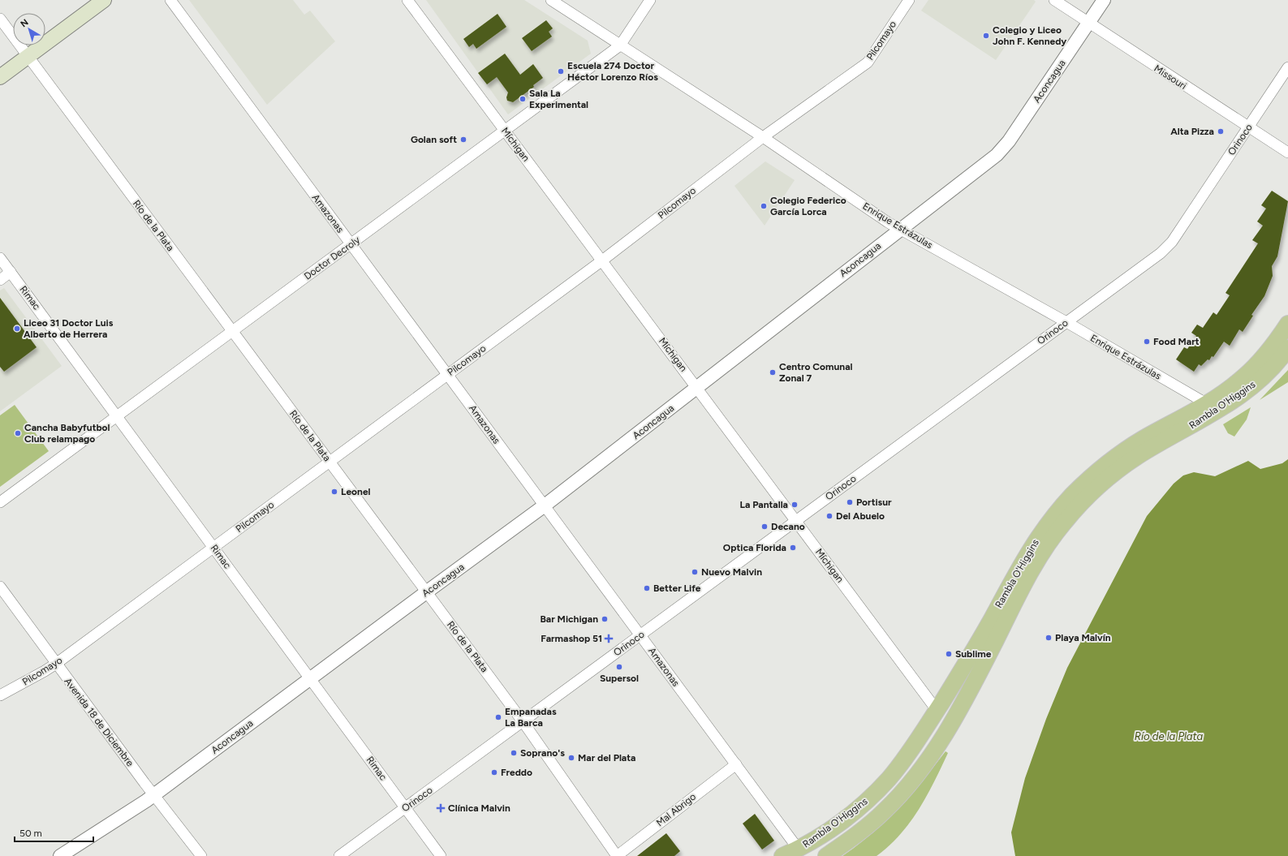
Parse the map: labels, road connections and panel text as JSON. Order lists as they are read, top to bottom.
{
  "streets": {
    "main road": ["Rambla O'Higgins"],
    "street": [
      "Pilcomayo",
      "Missouri",
      "Aconcagua",
      "Orinoco",
      "Míchigan",
      "Amazonas",
      "Río de la Plata",
      "Enrique Estrázulas",
      "Doctor Decroly",
      "Rimac",
      "Avenida 18 de Diciembre",
      "Mal Abrigo"
    ]
  },
  "crossings": [
    ["Pilcomayo", "Míchigan"],
    ["Pilcomayo", "Amazonas"],
    ["Pilcomayo", "Río de la Plata"],
    ["Pilcomayo", "Enrique Estrázulas"],
    ["Pilcomayo", "Rimac"],
    ["Pilcomayo", "Avenida 18 de Diciembre"],
    ["Missouri", "Aconcagua"],
    ["Missouri", "Orinoco"],
    ["Aconcagua", "Míchigan"],
    ["Aconcagua", "Amazonas"],
    ["Aconcagua", "Río de la Plata"],
    ["Aconcagua", "Enrique Estrázulas"],
    ["Aconcagua", "Rimac"],
    ["Aconcagua", "Avenida 18 de Diciembre"],
    ["Orinoco", "Míchigan"],
    ["Orinoco", "Amazonas"],
    ["Orinoco", "Río de la Plata"],
    ["Orinoco", "Enrique Estrázulas"],
    ["Orinoco", "Rimac"],
    ["Míchigan", "Doctor Decroly"],
    ["Míchigan", "Rambla O'Higgins"],
    ["Amazonas", "Doctor Decroly"],
    ["Amazonas", "Rambla O'Higgins"],
    ["Amazonas", "Mal Abrigo"],
    ["Río de la Plata", "Doctor Decroly"],
    ["Río de la Plata", "Mal Abrigo"],
    ["Enrique Estrázulas", "Doctor Decroly"],
    ["Enrique Estrázulas", "Rambla O'Higgins"],
    ["Doctor Decroly", "Rimac"]
  ],
  "water": ["Río de la Plata"],
  "places": {
    "other": [
      "Colegio y Liceo John F. Kennedy",
      "Escuela 274 Doctor Héctor Lorenzo Ríos",
      "Sala La Experimental",
      "Alta Pizza",
      "Golan soft",
      "Colegio Federico García Lorca",
      "Liceo 31 Doctor Luis Alberto de Herrera",
      "Food Mart",
      "Centro Comunal Zonal 7",
      "Cancha Babyfutbol Club relampago",
      "Leonel",
      "Portisur",
      "La Pantalla",
      "Del Abuelo",
      "Decano",
      "Optica Florida",
      "Nuevo Malvin",
      "Better Life",
      "Bar Michigan",
      "Playa Malvín",
      "Sublime",
      "Supersol",
      "Empanadas La Barca",
      "Soprano's",
      "Mar del Plata",
      "Freddo"
    ],
    "health": ["Farmashop 51", "Clínica Malvin"]
  },
  "scale_bar": "50 m",
  "north": "top left"
}
